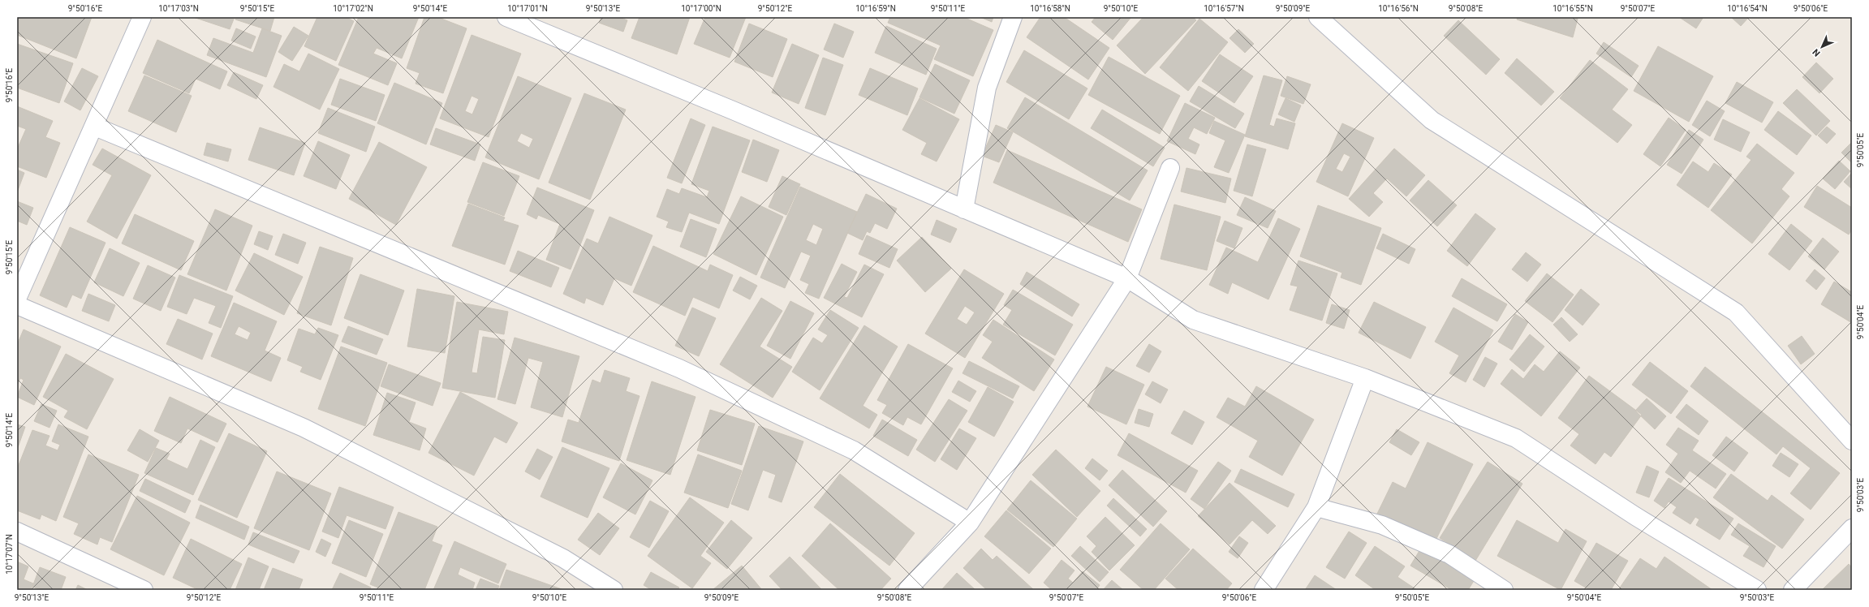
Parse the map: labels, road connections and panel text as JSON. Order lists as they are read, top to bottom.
{
  "north": "bottom left",
  "coordinates": [
    "9°50'16\"E",
    "10°17'03\"N",
    "9°50'15\"E",
    "10°17'02\"N",
    "9°50'14\"E",
    "10°17'01\"N",
    "9°50'13\"E",
    "10°17'00\"N",
    "9°50'12\"E",
    "10°16'59\"N",
    "9°50'11\"E",
    "10°16'58\"N",
    "9°50'10\"E",
    "10°16'57\"N",
    "9°50'09\"E",
    "10°16'56\"N",
    "9°50'08\"E",
    "10°16'55\"N",
    "9°50'07\"E",
    "10°16'54\"N",
    "9°50'06\"E",
    "9°50'05\"E",
    "9°50'04\"E",
    "9°50'03\"E",
    "10°17'07\"N"
  ]
}
